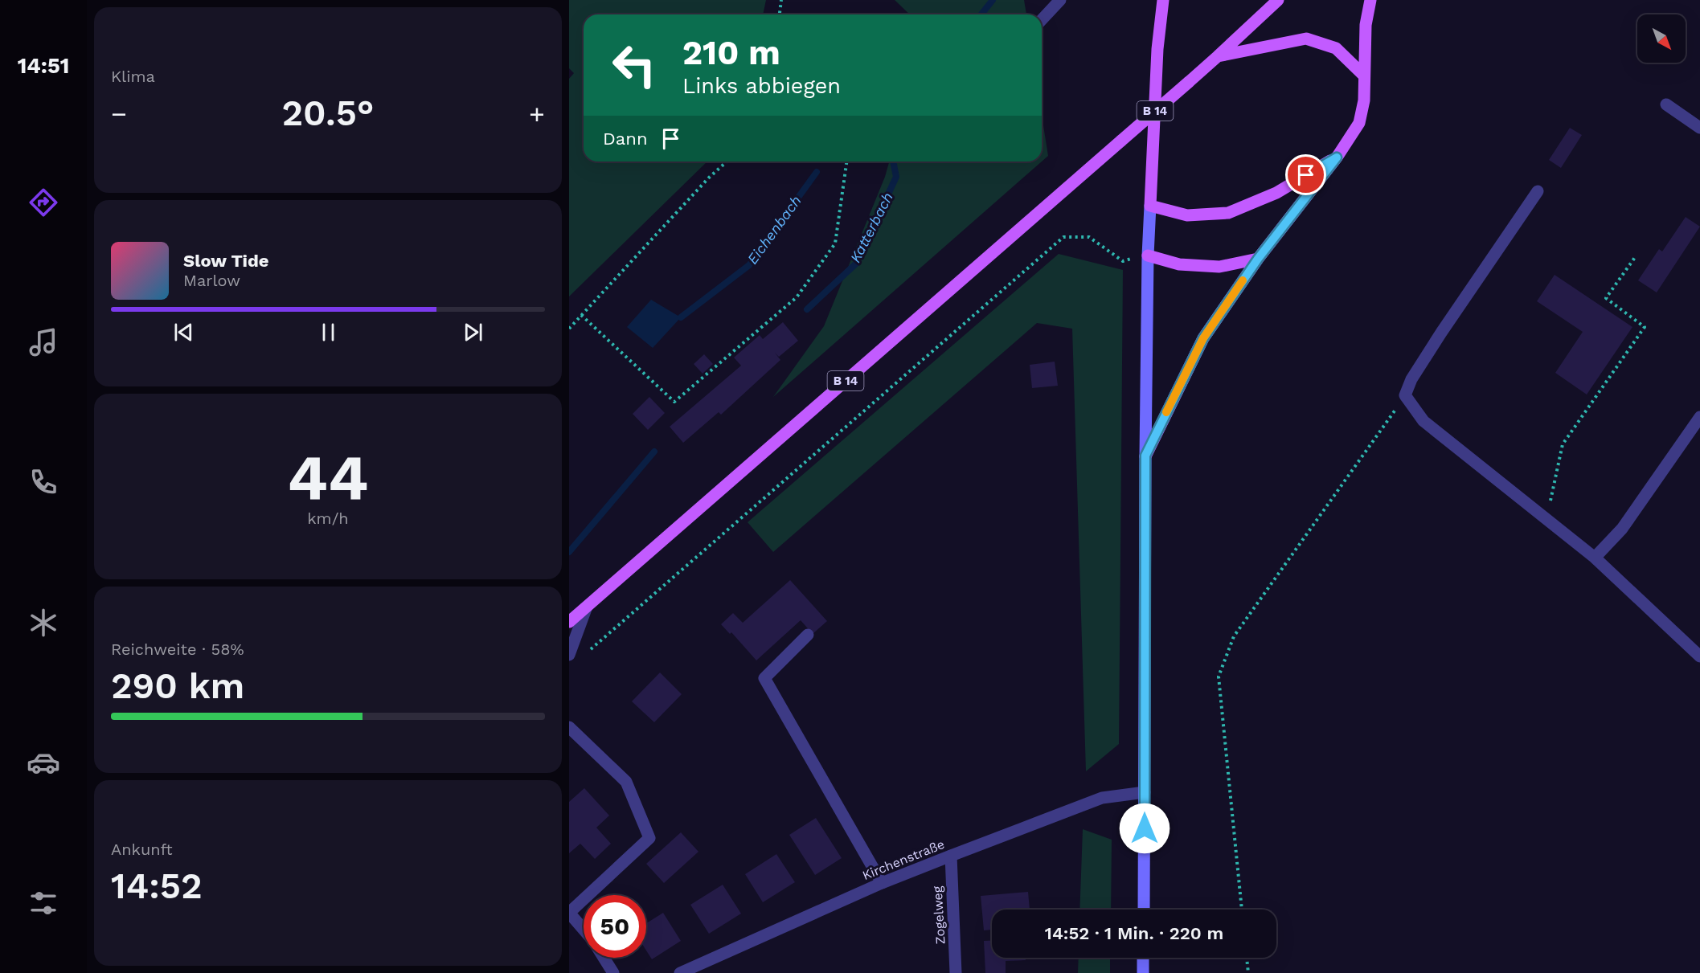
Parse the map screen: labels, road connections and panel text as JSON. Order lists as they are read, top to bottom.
{
  "streets": {
    "main road": ["B 14"],
    "street": ["Kirchenstraße", "Zogelweg"]
  },
  "crossings": [
    ["Kirchenstraße", "Zogelweg"]
  ],
  "water": ["Katterbach", "Eichenbach"],
  "north": "bottom right",
  "page": {
    "tabs": "14:51",
    "tile": [
      "Klima",
      ["44", "km/h"],
      ["Reichweite · 58%", "290 km"],
      ["Ankunft", "14:52"]
    ],
    "turn": ["210 m", "Links abbiegen"],
    "heat": ["−", "20.5°", "+"],
    "then": "Dann",
    "song": ["Slow Tide", "Marlow"],
    "limit": "50",
    "trip": "14:52 · 1 Min. · 220 m"
  }
}
